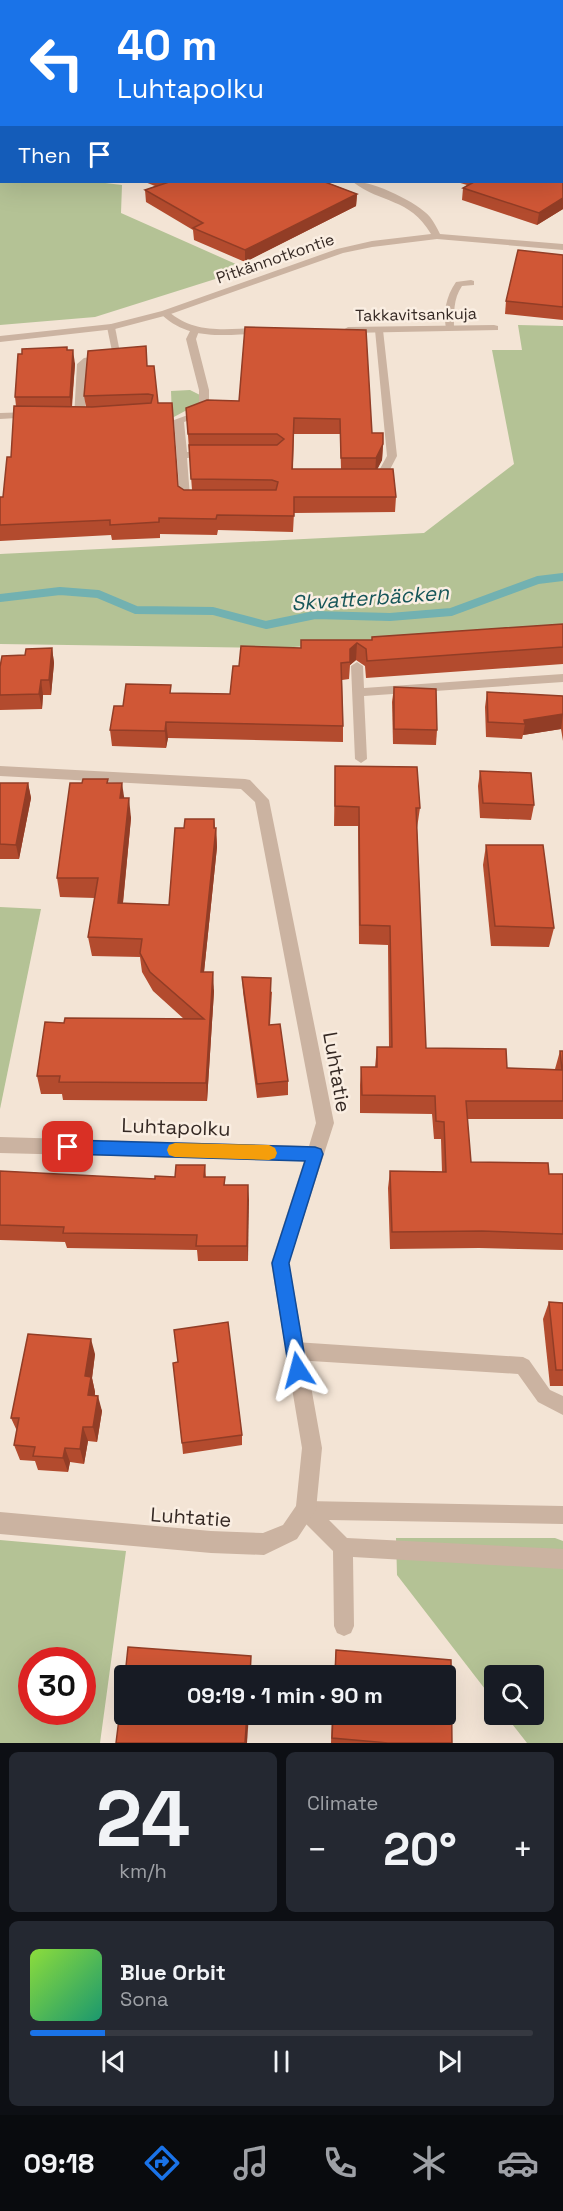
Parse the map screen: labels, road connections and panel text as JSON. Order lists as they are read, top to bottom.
{
  "streets": {
    "street": [
      "Pitkännotkontie",
      "Takkavitsankuja",
      "Luhtatie",
      "Luhtapolku"
    ]
  },
  "crossings": [
    ["Luhtatie", "Luhtapolku"]
  ],
  "water": ["Skvatterbäcken"],
  "page": {
    "turn": ["40 m", "Luhtapolku"],
    "then": "Then",
    "limit": "30",
    "trip": "09:19 · 1 min · 90 m",
    "tile": [
      ["24", "km/h"],
      "Climate"
    ],
    "heat": ["−", "20°", "+"],
    "song": ["Blue Orbit", "Sona"],
    "tabs": "09:18"
  }
}
